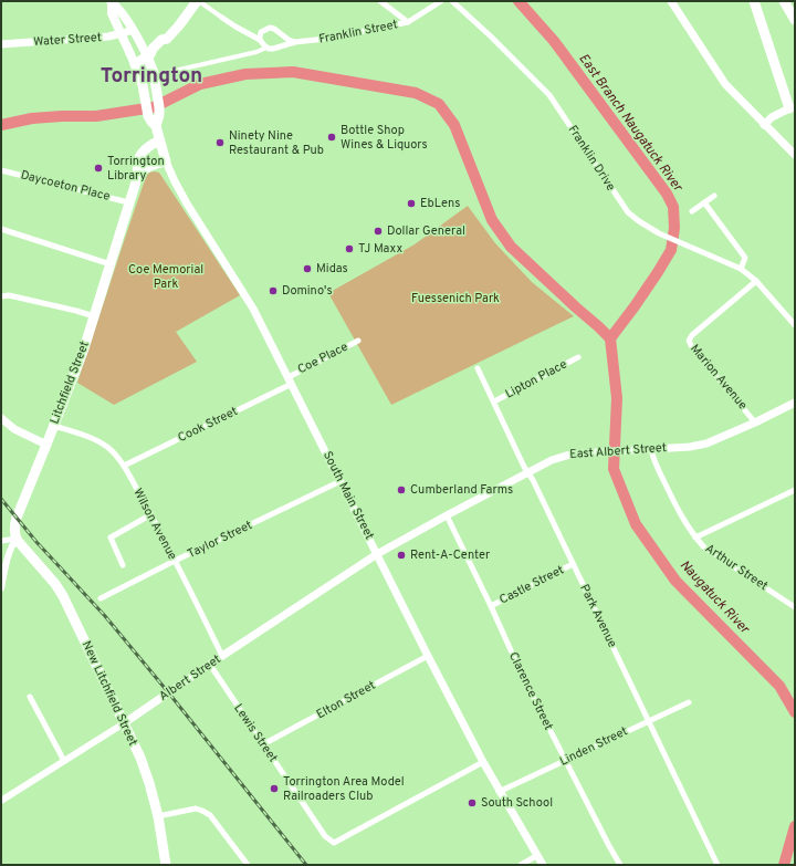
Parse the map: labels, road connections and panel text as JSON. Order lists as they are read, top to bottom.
{
  "streets": {
    "highway": ["Litchfield Street", "South Main Street", "New Litchfield Street"],
    "main road": ["Water Street", "East Albert Street", "Albert Street"],
    "street": [
      "Franklin Street",
      "Franklin Drive",
      "Daycoeton Place",
      "Coe Place",
      "Marion Avenue",
      "Lipton Place",
      "Cook Street",
      "Wilson Avenue",
      "Taylor Street",
      "Arthur Street",
      "Castle Street",
      "Park Avenue",
      "Clarence Street",
      "Elton Street",
      "Lewis Street",
      "Linden Street"
    ]
  },
  "crossings": [
    ["Franklin Street", "South Main Street"],
    ["Franklin Drive", "Marion Avenue"],
    ["Daycoeton Place", "Litchfield Street"],
    ["Coe Place", "Cook Street"],
    ["Coe Place", "South Main Street"],
    ["Marion Avenue", "East Albert Street"],
    ["Lipton Place", "Park Avenue"],
    ["Litchfield Street", "South Main Street"],
    ["Litchfield Street", "Wilson Avenue"],
    ["Litchfield Street", "New Litchfield Street"],
    ["Cook Street", "South Main Street"],
    ["Cook Street", "Wilson Avenue"],
    ["East Albert Street", "South Main Street"],
    ["East Albert Street", "Arthur Street"],
    ["East Albert Street", "Park Avenue"],
    ["East Albert Street", "Albert Street"],
    ["East Albert Street", "Clarence Street"],
    ["South Main Street", "Taylor Street"],
    ["South Main Street", "Albert Street"],
    ["South Main Street", "Elton Street"],
    ["South Main Street", "Lewis Street"],
    ["South Main Street", "Linden Street"],
    ["Wilson Avenue", "Taylor Street"],
    ["Wilson Avenue", "Albert Street"],
    ["Castle Street", "Park Avenue"],
    ["Castle Street", "Clarence Street"],
    ["Park Avenue", "Linden Street"],
    ["Albert Street", "New Litchfield Street"],
    ["Albert Street", "Lewis Street"],
    ["Clarence Street", "Linden Street"],
    ["Elton Street", "Lewis Street"]
  ],
  "districts": ["Torrington"],
  "water": ["East Branch Naugatuck River", "Naugatuck River"],
  "parks": ["Coe Memorial Park", "Fuessenich Park"],
  "places": [
    "Bottle Shop Wines & Liquors",
    "Ninety Nine Restaurant & Pub",
    "Torrington Library",
    "EbLens",
    "Dollar General",
    "TJ Maxx",
    "Midas",
    "Domino's",
    "Cumberland Farms",
    "Rent-A-Center",
    "Torrington Area Model Railroaders Club",
    "South School"
  ]
}
